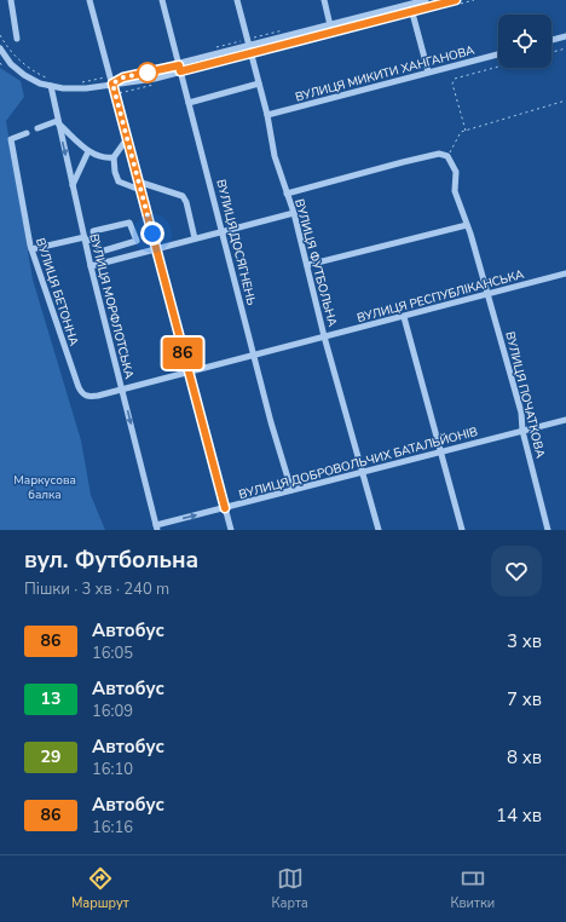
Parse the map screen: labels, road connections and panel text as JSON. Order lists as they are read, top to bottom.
{
  "streets": {
    "street": [
      "ВУЛИЦЯ МИКИТИ ХАНГАНОВА",
      "ВУЛИЦЯ ДОСЯГНЕНЬ",
      "ВУЛИЦЯ ФУТБОЛЬНА",
      "ВУЛИЦЯ БЕТОННА",
      "ВУЛИЦЯ РЕСПУБЛІКАНСЬКА",
      "ВУЛИЦЯ МОРФЛОТСЬКА",
      "ВУЛИЦЯ ПОЧАТКОВА",
      "ВУЛИЦЯ ДОБРОВОЛЬЧИХ БАТАЛЬЙОНІВ"
    ]
  },
  "crossings": [
    ["ВУЛИЦЯ МИКИТИ ХАНГАНОВА", "ВУЛИЦЯ ФУТБОЛЬНА"],
    ["ВУЛИЦЯ ДОСЯГНЕНЬ", "ВУЛИЦЯ РЕСПУБЛІКАНСЬКА"],
    ["ВУЛИЦЯ ДОСЯГНЕНЬ", "ВУЛИЦЯ ДОБРОВОЛЬЧИХ БАТАЛЬЙОНІВ"],
    ["ВУЛИЦЯ ФУТБОЛЬНА", "ВУЛИЦЯ РЕСПУБЛІКАНСЬКА"],
    ["ВУЛИЦЯ ФУТБОЛЬНА", "ВУЛИЦЯ ДОБРОВОЛЬЧИХ БАТАЛЬЙОНІВ"],
    ["ВУЛИЦЯ БЕТОННА", "ВУЛИЦЯ РЕСПУБЛІКАНСЬКА"],
    ["ВУЛИЦЯ БЕТОННА", "ВУЛИЦЯ МОРФЛОТСЬКА"],
    ["ВУЛИЦЯ РЕСПУБЛІКАНСЬКА", "ВУЛИЦЯ МОРФЛОТСЬКА"],
    ["ВУЛИЦЯ РЕСПУБЛІКАНСЬКА", "ВУЛИЦЯ ПОЧАТКОВА"],
    ["ВУЛИЦЯ МОРФЛОТСЬКА", "ВУЛИЦЯ ДОБРОВОЛЬЧИХ БАТАЛЬЙОНІВ"],
    ["ВУЛИЦЯ ПОЧАТКОВА", "ВУЛИЦЯ ДОБРОВОЛЬЧИХ БАТАЛЬЙОНІВ"]
  ],
  "one_way": ["ВУЛИЦЯ МОРФЛОТСЬКА"],
  "parks": ["Маркусова балка"],
  "lines": ["bus line 86"],
  "page": {
    "on_map": "86",
    "heading": ["вул. Футбольна", "Пішки · 3 хв · 240 m"],
    "list": [
      {
        "mark": "86",
        "name": "Автобус",
        "note": "16:05",
        "value": "3 хв"
      },
      {
        "mark": "13",
        "name": "Автобус",
        "note": "16:09",
        "value": "7 хв"
      },
      {
        "mark": "29",
        "name": "Автобус",
        "note": "16:10",
        "value": "8 хв"
      },
      {
        "mark": "86",
        "name": "Автобус",
        "note": "16:16",
        "value": "14 хв"
      }
    ],
    "tabs": ["Маршрут", "Карта", "Квитки"]
  }
}
